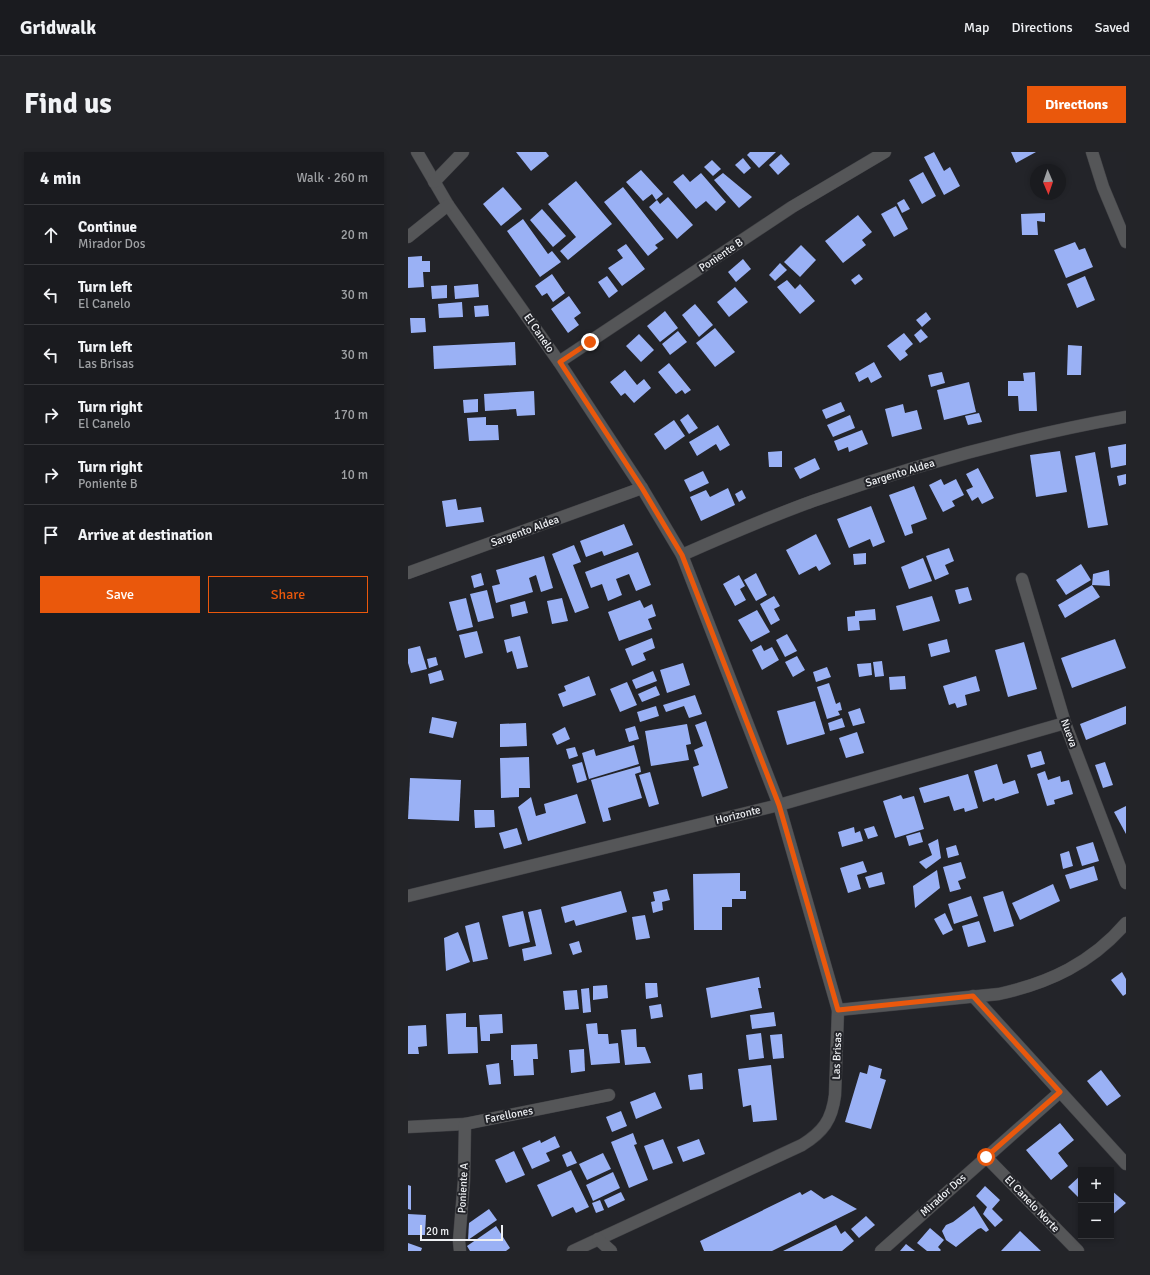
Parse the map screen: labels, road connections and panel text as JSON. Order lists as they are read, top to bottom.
{
  "streets": {
    "street": [
      "Poniente B",
      "El Canelo",
      "Sargento Aldea",
      "Nueva",
      "Horizonte",
      "Las Brisas",
      "Farellones",
      "Poniente A",
      "Mirador Dos",
      "El Canelo Norte"
    ]
  },
  "crossings": [
    ["Poniente B", "El Canelo"],
    ["El Canelo", "Sargento Aldea"],
    ["El Canelo", "Horizonte"],
    ["El Canelo", "Las Brisas"],
    ["Nueva", "Horizonte"],
    ["Farellones", "Poniente A"],
    ["Mirador Dos", "El Canelo Norte"]
  ],
  "scale_bar": "20 m",
  "north": "bottom",
  "page": {
    "header": "Gridwalk",
    "nav": ["Map", "Directions", "Saved"],
    "buttons": [
      "Directions",
      ["Save", "Share"]
    ],
    "title": "Find us",
    "heading": ["4 min", "Walk · 260 m"],
    "list": [
      ["Continue", "Mirador Dos", "20 m"],
      ["Turn left", "El Canelo", "30 m"],
      ["Turn left", "Las Brisas", "30 m"],
      ["Turn right", "El Canelo", "170 m"],
      ["Turn right", "Poniente B", "10 m"],
      "Arrive at destination"
    ],
    "map_buttons": ["+", "−"],
    "scale": "20 m"
  }
}
